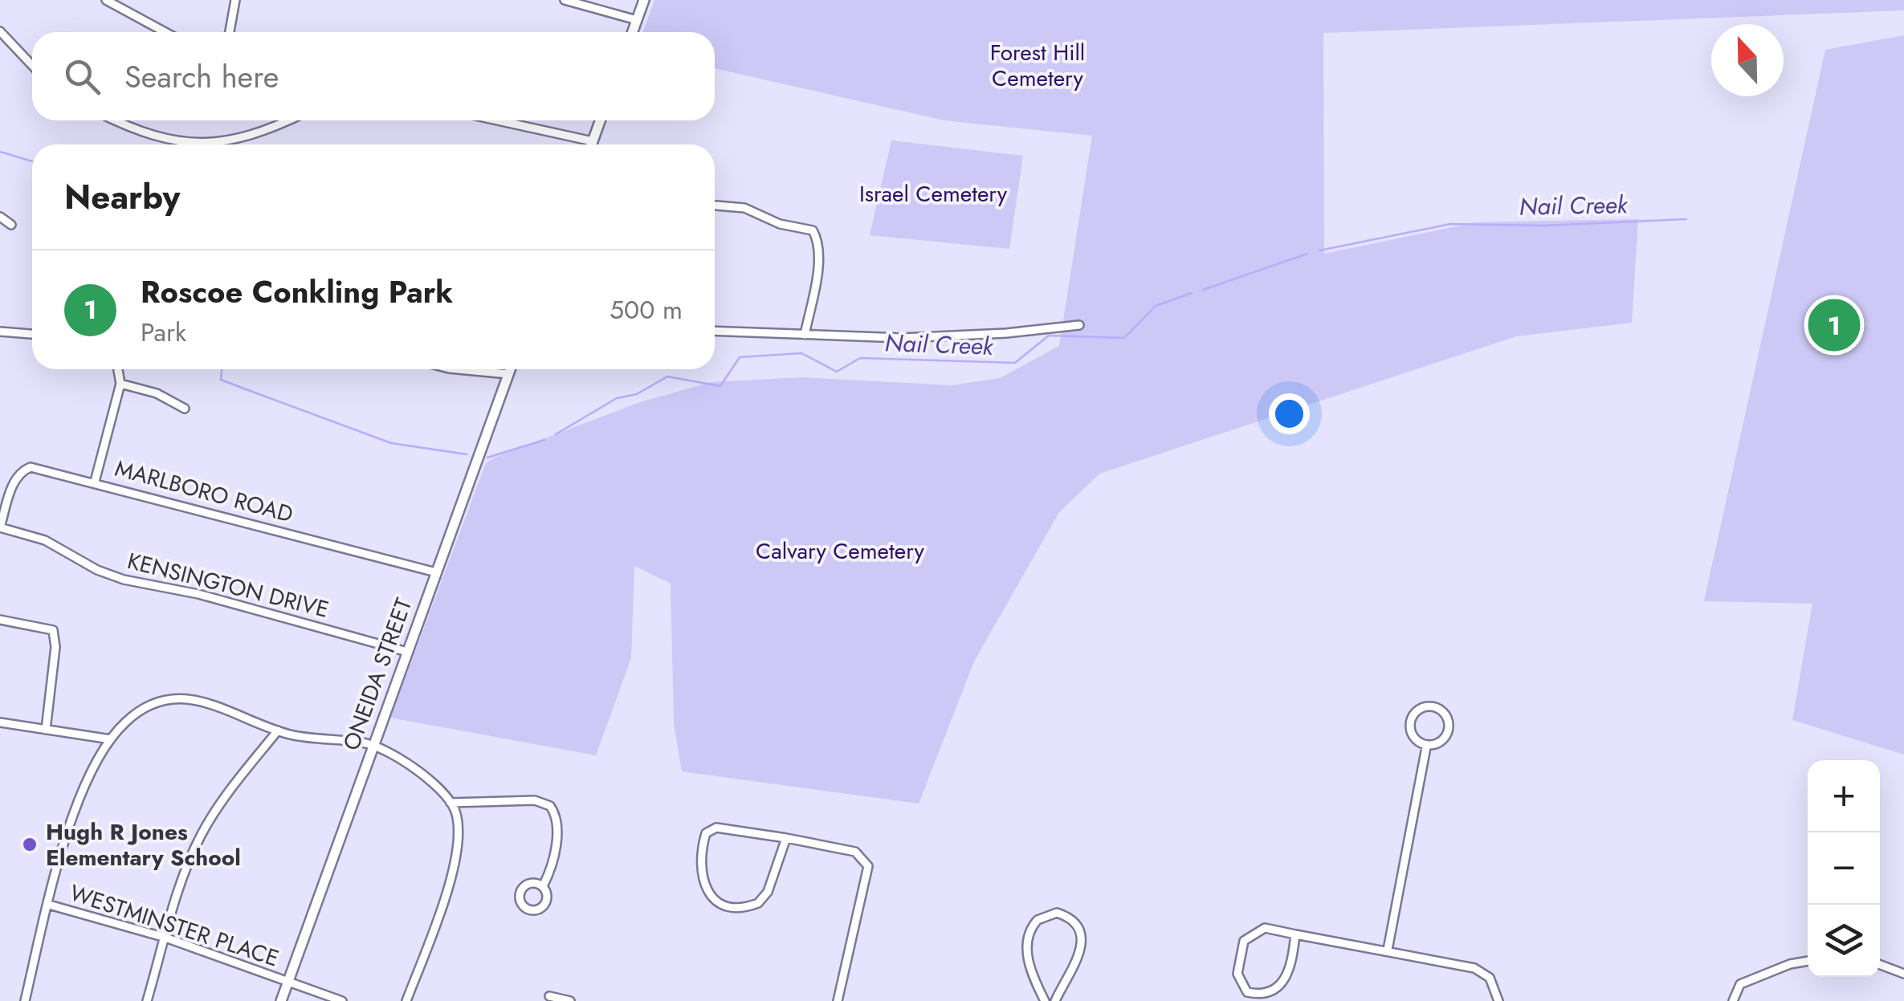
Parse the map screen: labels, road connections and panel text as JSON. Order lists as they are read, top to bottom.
{
  "streets": {
    "street": [
      "MARLBORO ROAD",
      "KENSINGTON DRIVE",
      "ONEIDA STREET",
      "WESTMINSTER PLACE"
    ]
  },
  "crossings": [
    ["MARLBORO ROAD", "KENSINGTON DRIVE"],
    ["MARLBORO ROAD", "ONEIDA STREET"],
    ["KENSINGTON DRIVE", "ONEIDA STREET"],
    ["ONEIDA STREET", "WESTMINSTER PLACE"]
  ],
  "water": ["Nail Creek"],
  "parks": ["Forest Hill Cemetery", "Israel Cemetery", "Calvary Cemetery"],
  "places": ["Hugh R Jones Elementary School"],
  "north": "top",
  "page": {
    "search": "Search here",
    "heading": "Nearby",
    "list": [
      {
        "mark": "1",
        "name": "Roscoe Conkling Park",
        "note": "Park",
        "value": "500 m"
      }
    ],
    "pins": "1",
    "map_buttons": ["+", "−"]
  }
}
